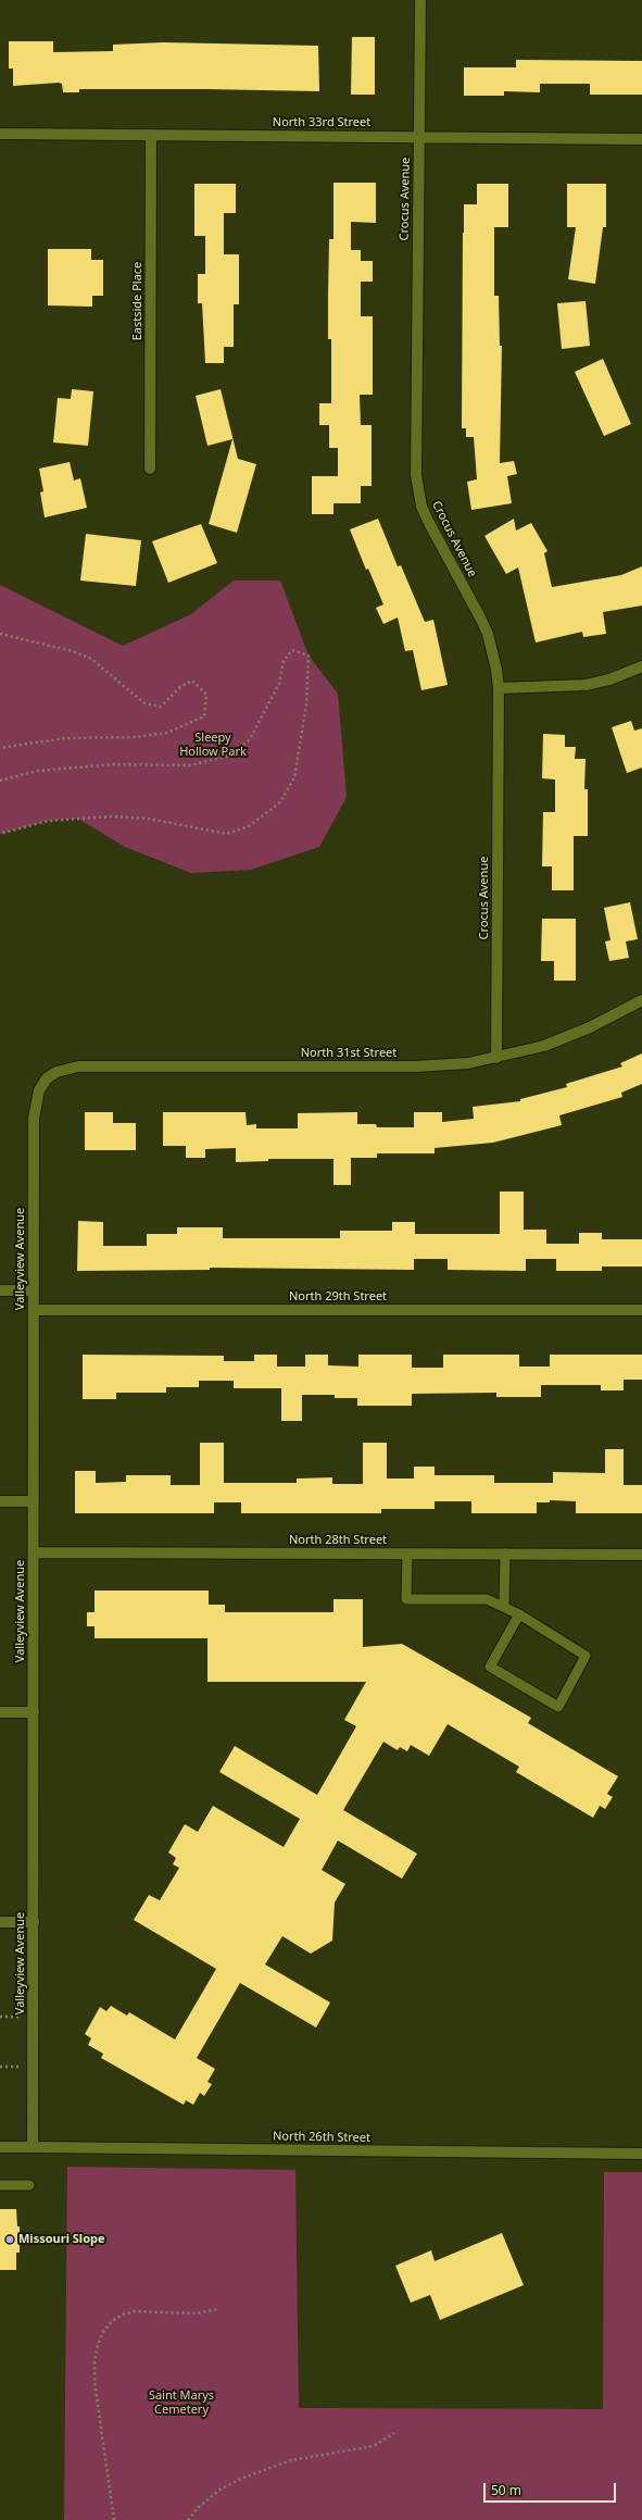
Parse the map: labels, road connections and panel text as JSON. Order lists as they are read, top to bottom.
{
  "streets": {
    "street": [
      "North 33rd Street",
      "Crocus Avenue",
      "Eastside Place",
      "North 31st Street",
      "Valleyview Avenue",
      "North 29th Street",
      "North 28th Street",
      "North 26th Street"
    ]
  },
  "crossings": [
    ["North 33rd Street", "Crocus Avenue"],
    ["North 33rd Street", "Eastside Place"],
    ["Crocus Avenue", "North 31st Street"],
    ["North 31st Street", "Valleyview Avenue"],
    ["Valleyview Avenue", "North 29th Street"],
    ["Valleyview Avenue", "North 28th Street"],
    ["Valleyview Avenue", "North 26th Street"]
  ],
  "parks": ["Sleepy Hollow Park", "Saint Marys Cemetery"],
  "places": ["Missouri Slope"],
  "scale_bar": "50 m"
}
